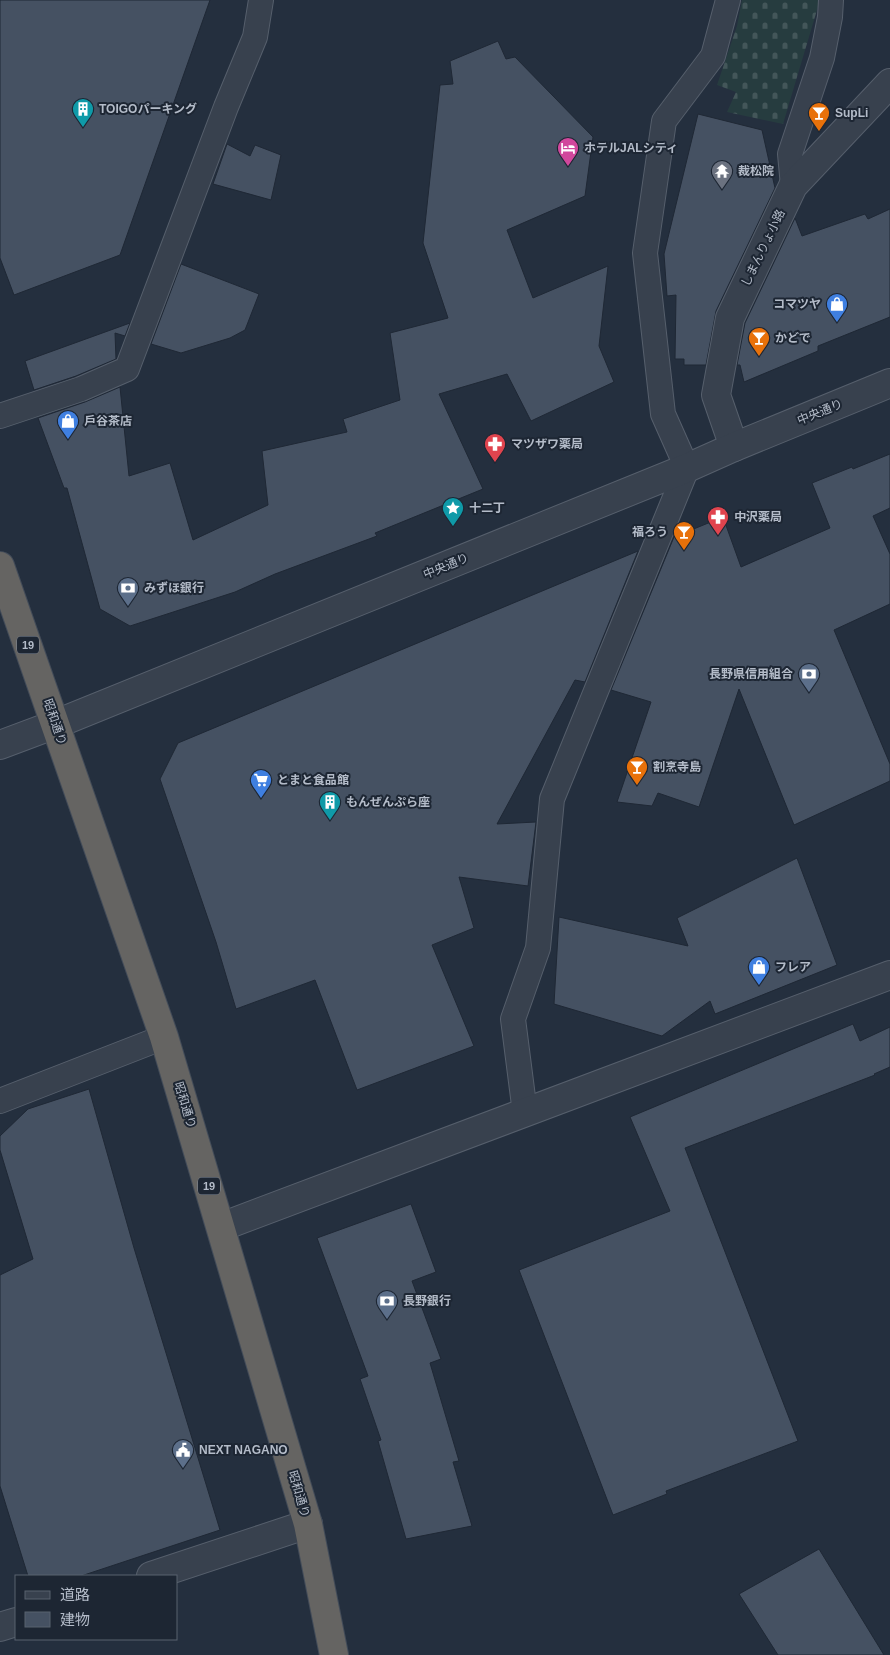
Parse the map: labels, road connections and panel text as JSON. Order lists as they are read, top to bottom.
{
  "streets": {
    "highway": ["19", "昭和通り"],
    "street": ["しまんりょ小路", "中央通り"]
  },
  "crossings": [
    ["しまんりょ小路", "中央通り"],
    ["中央通り", "昭和通り"]
  ],
  "places": {
    "building": ["TOIGOパーキング", "もんぜんぷら座"],
    "bar": [
      "SupLi",
      "かどで",
      "福ろう",
      "割烹寺島"
    ],
    "hotel": ["ホテルJALシティ"],
    "temple": ["裁松院"],
    "shop": ["コマツヤ", "戶谷茶店", "フレア"],
    "pharmacy": ["マツザワ薬局", "中沢薬局"],
    "place": ["十二丁"],
    "bank": ["みずほ銀行", "長野県信用組合", "長野銀行"],
    "supermarket": ["とまと食品館"],
    "public building": ["NEXT NAGANO"]
  },
  "legend": ["道路", "建物"]
}
